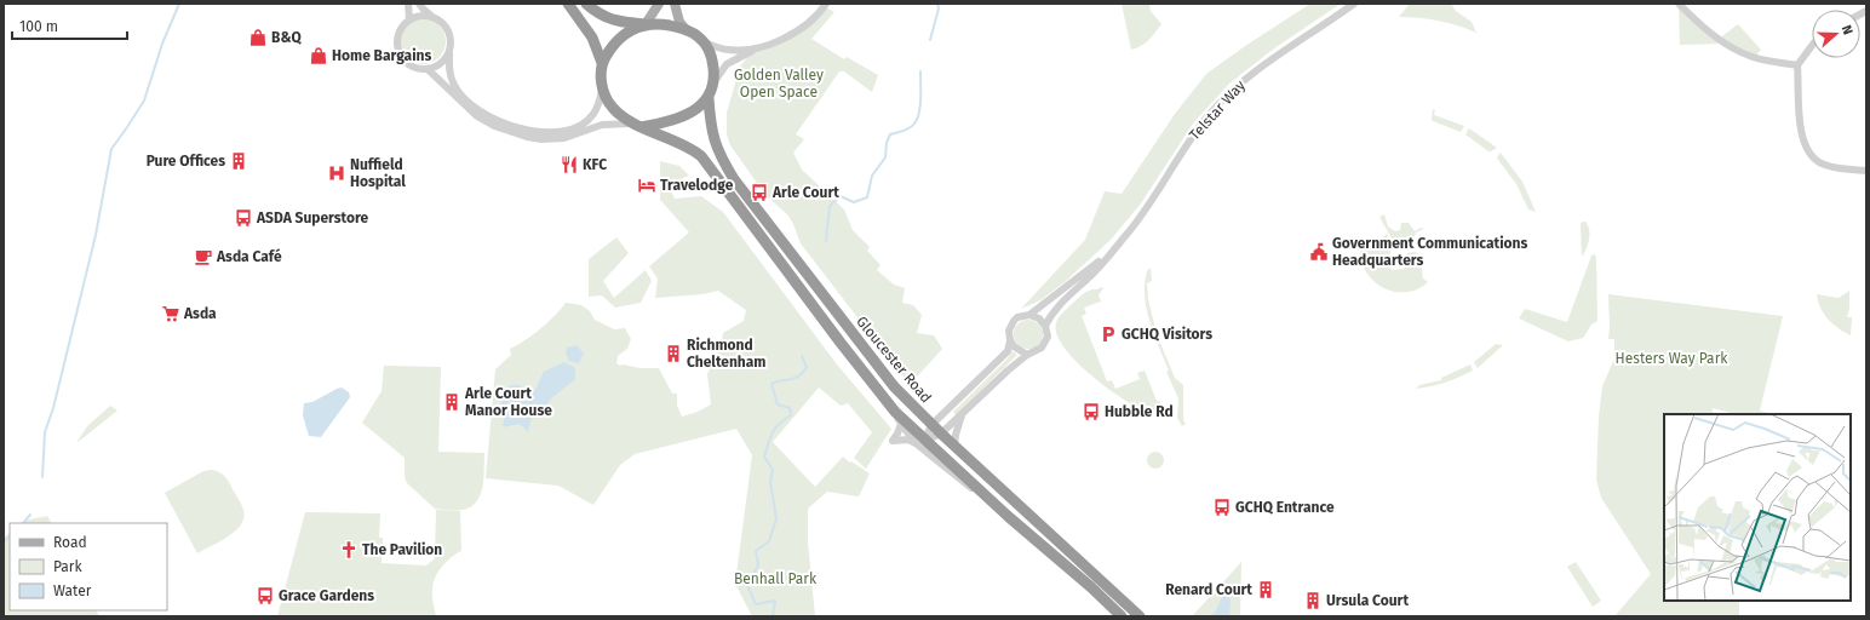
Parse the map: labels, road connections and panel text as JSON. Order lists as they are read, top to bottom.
{
  "streets": {
    "highway": ["Gloucester Road"],
    "street": ["Telstar Way"]
  },
  "parks": ["Golden Valley Open Space", "Hesters Way Park", "Benhall Park"],
  "places": {
    "shop": ["B&Q", "Home Bargains"],
    "building": [
      "Pure Offices",
      "Richmond Cheltenham",
      "Arle Court Manor House",
      "Renard Court",
      "Ursula Court"
    ],
    "restaurant": ["KFC"],
    "hospital": ["Nuffield Hospital"],
    "hotel": ["Travelodge"],
    "bus stop": [
      "Arle Court",
      "ASDA Superstore",
      "Hubble Rd",
      "GCHQ Entrance",
      "Grace Gardens"
    ],
    "public building": ["Government Communications Headquarters"],
    "cafe": ["Asda Café"],
    "supermarket": ["Asda"],
    "parking": ["GCHQ Visitors"],
    "church": ["The Pavilion"]
  },
  "legend": ["Road", "Park", "Water"],
  "scale_bar": "100 m",
  "north": "right"
}
